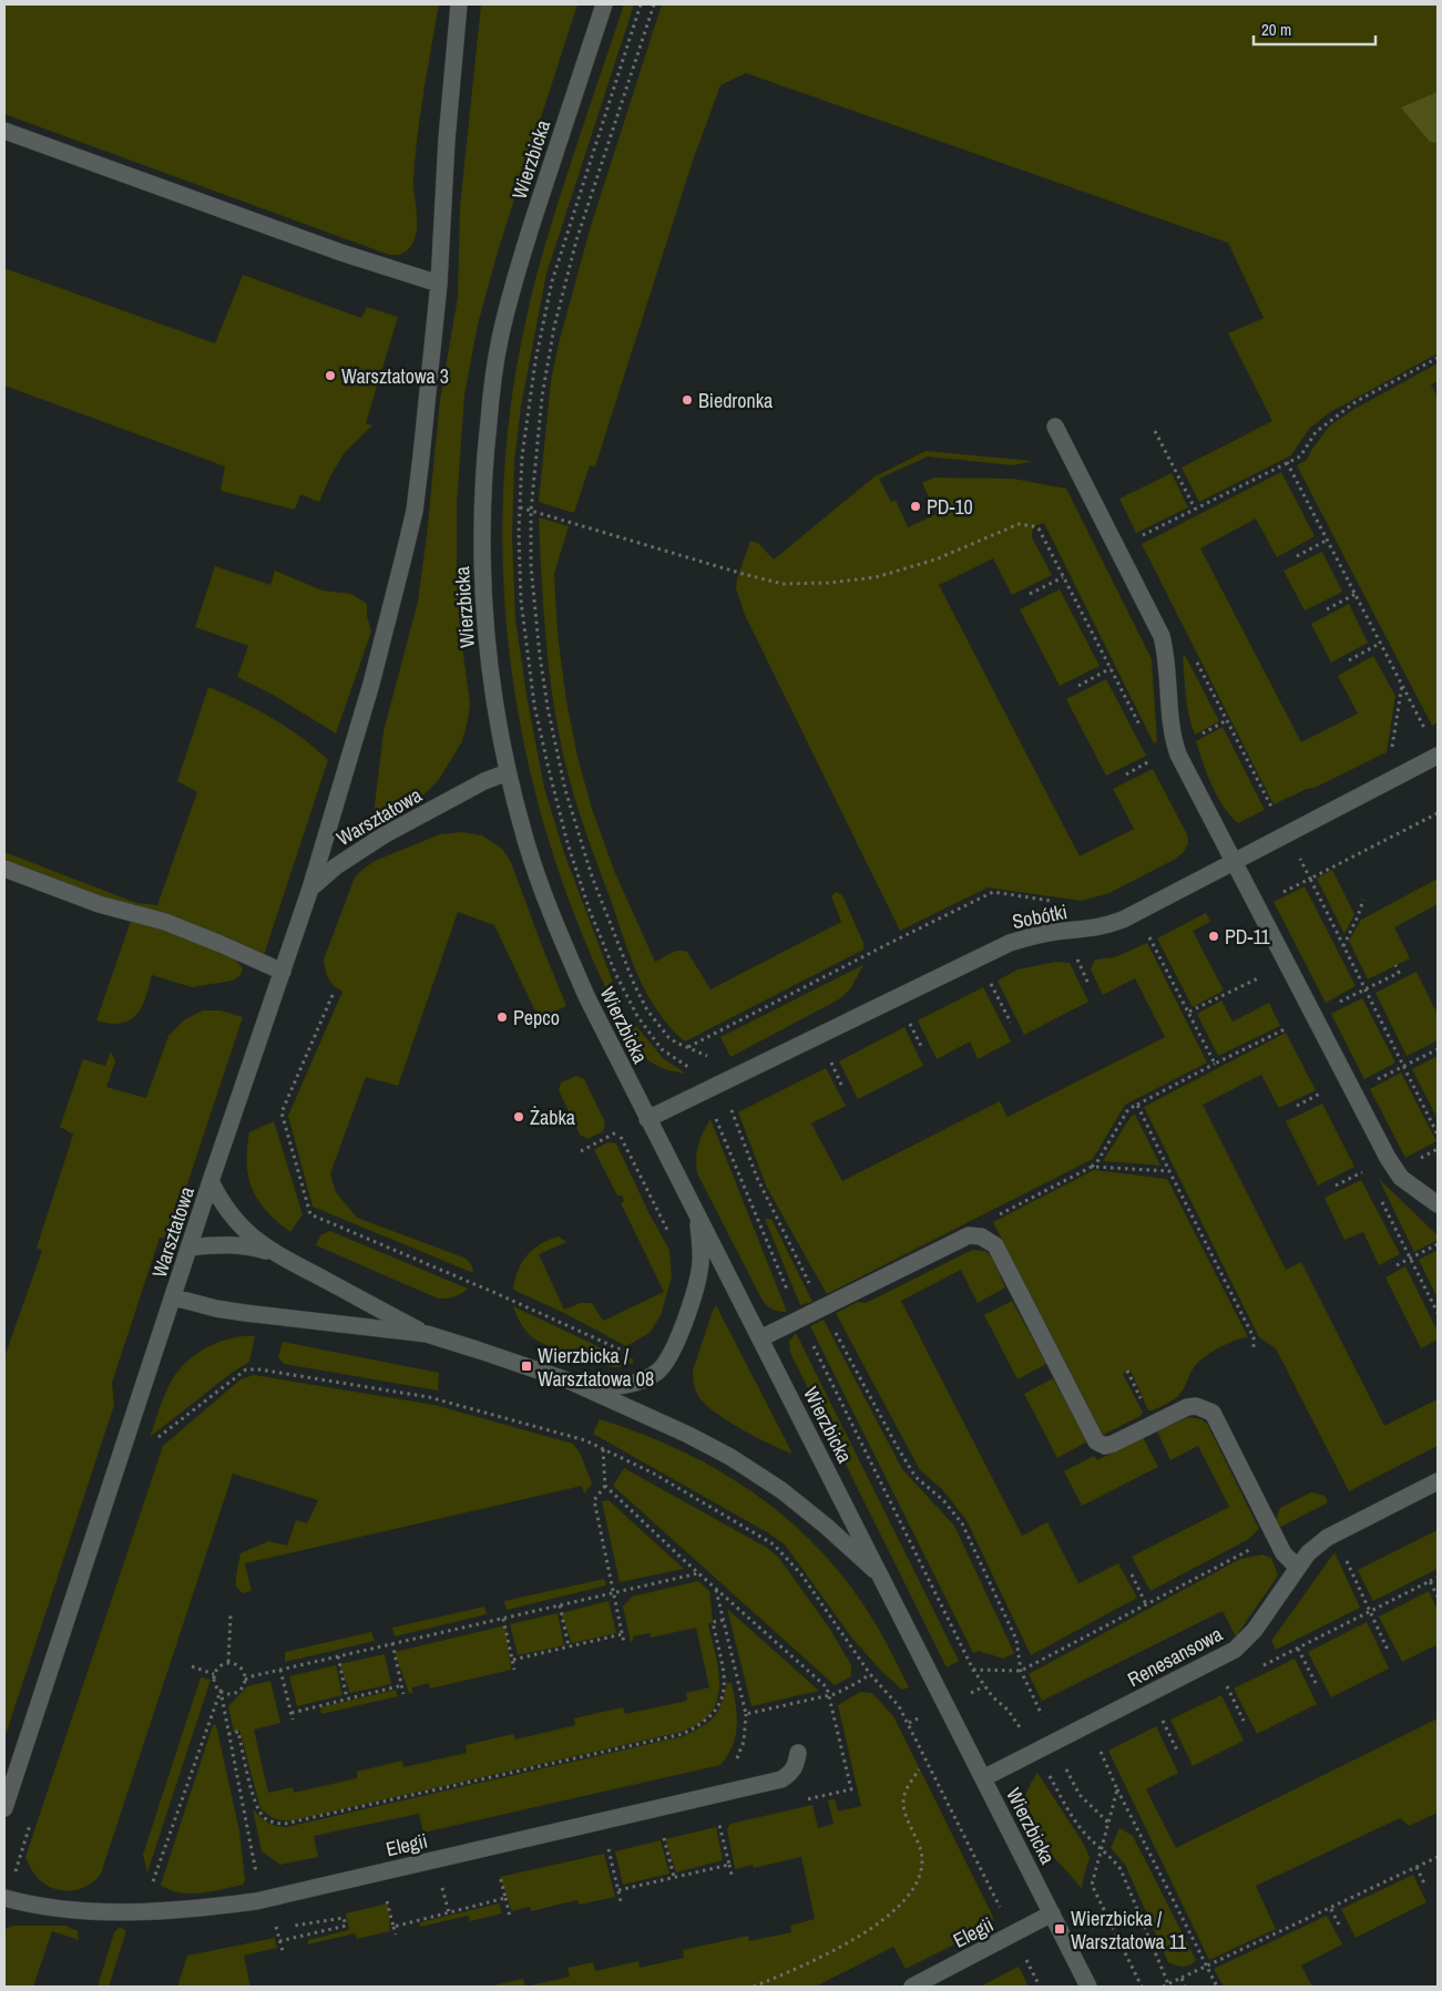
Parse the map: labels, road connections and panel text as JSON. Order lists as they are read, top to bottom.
{
  "streets": {
    "street": [
      "Wierzbicka",
      "Warsztatowa",
      "Sobótki",
      "Renesansowa",
      "Elegii"
    ]
  },
  "crossings": [
    ["Wierzbicka", "Warsztatowa"],
    ["Wierzbicka", "Sobótki"],
    ["Wierzbicka", "Renesansowa"],
    ["Wierzbicka", "Elegii"]
  ],
  "places": {
    "other": [
      "Warsztatowa 3",
      "Biedronka",
      "PD-10",
      "PD-11",
      "Pepco",
      "Żabka"
    ],
    "transit": ["Wierzbicka / Warsztatowa 08", "Wierzbicka / Warsztatowa 11"]
  },
  "scale_bar": "20 m"
}
